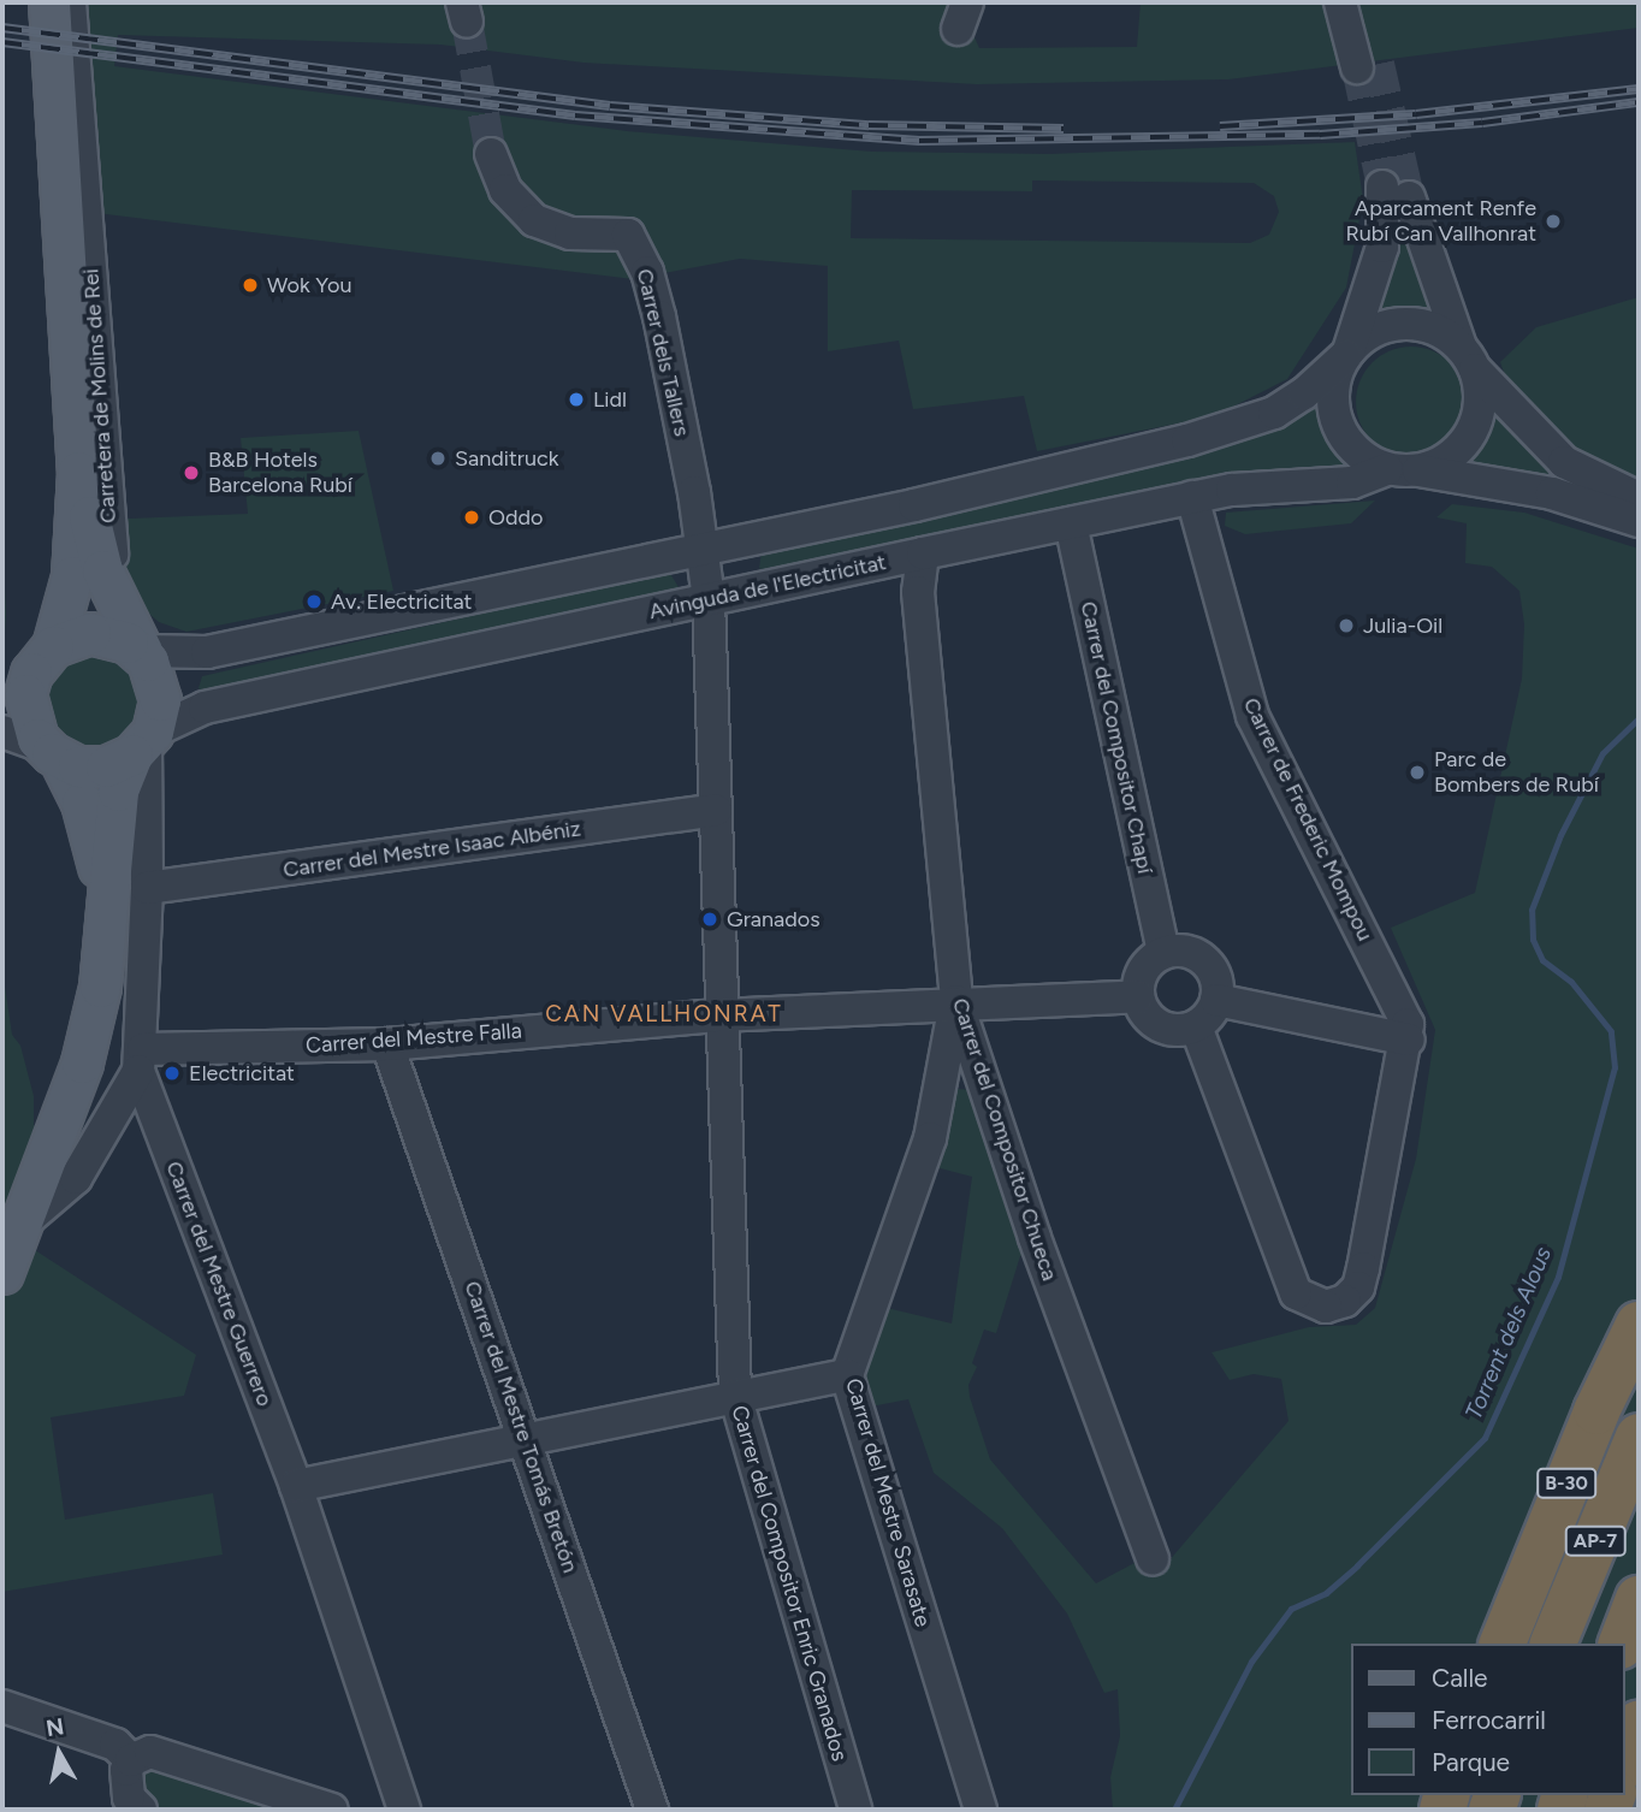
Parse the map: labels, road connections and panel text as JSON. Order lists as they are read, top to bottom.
{
  "streets": {
    "highway": ["B-30", "AP-7"],
    "main road": ["Carretera de Molins de Rei"],
    "street": [
      "Carrer dels Tallers",
      "Avinguda de l'Electricitat",
      "Carrer del Compositor Chapí",
      "Carrer de Frederic Mompou",
      "Carrer del Mestre Isaac Albéniz",
      "Carrer del Mestre Falla",
      "Carrer del Compositor Chueca",
      "Carrer del Mestre Guerrero",
      "Carrer del Mestre Tomás Bretón",
      "Carrer del Mestre Sarasate",
      "Carrer del Compositor Enric Granados"
    ]
  },
  "crossings": [
    ["Carrer dels Tallers", "Carrer del Compositor Enric Granados"],
    ["Carretera de Molins de Rei", "Avinguda de l'Electricitat"],
    ["Carretera de Molins de Rei", "Carrer del Mestre Guerrero"],
    ["Avinguda de l'Electricitat", "Carrer del Compositor Chapí"],
    ["Avinguda de l'Electricitat", "Carrer de Frederic Mompou"],
    ["Avinguda de l'Electricitat", "Carrer del Compositor Chueca"],
    ["Avinguda de l'Electricitat", "Carrer del Mestre Guerrero"],
    ["Avinguda de l'Electricitat", "Carrer del Compositor Enric Granados"],
    ["Carrer del Compositor Chapí", "Carrer del Mestre Falla"],
    ["Carrer del Mestre Isaac Albéniz", "Carrer del Mestre Guerrero"],
    ["Carrer del Mestre Isaac Albéniz", "Carrer del Compositor Enric Granados"],
    ["Carrer del Mestre Falla", "Carrer del Compositor Chueca"],
    ["Carrer del Mestre Falla", "Carrer del Mestre Guerrero"],
    ["Carrer del Mestre Falla", "Carrer del Mestre Tomás Bretón"],
    ["Carrer del Mestre Falla", "Carrer del Mestre Sarasate"],
    ["Carrer del Mestre Falla", "Carrer del Compositor Enric Granados"],
    ["Carrer del Compositor Chueca", "Carrer del Mestre Sarasate"]
  ],
  "districts": ["CAN VALLHONRAT"],
  "water": ["Torrent dels Alous"],
  "places": [
    "Aparcament Renfe Rubí Can Vallhonrat",
    "Wok You",
    "Lidl",
    "Sanditruck",
    "B&B Hotels Barcelona Rubí",
    "Oddo",
    "Av. Electricitat",
    "Julia-Oil",
    "Parc de Bombers de Rubí",
    "Granados",
    "Electricitat"
  ],
  "legend": ["Calle", "Ferrocarril", "Parque"],
  "north": "top"
}
